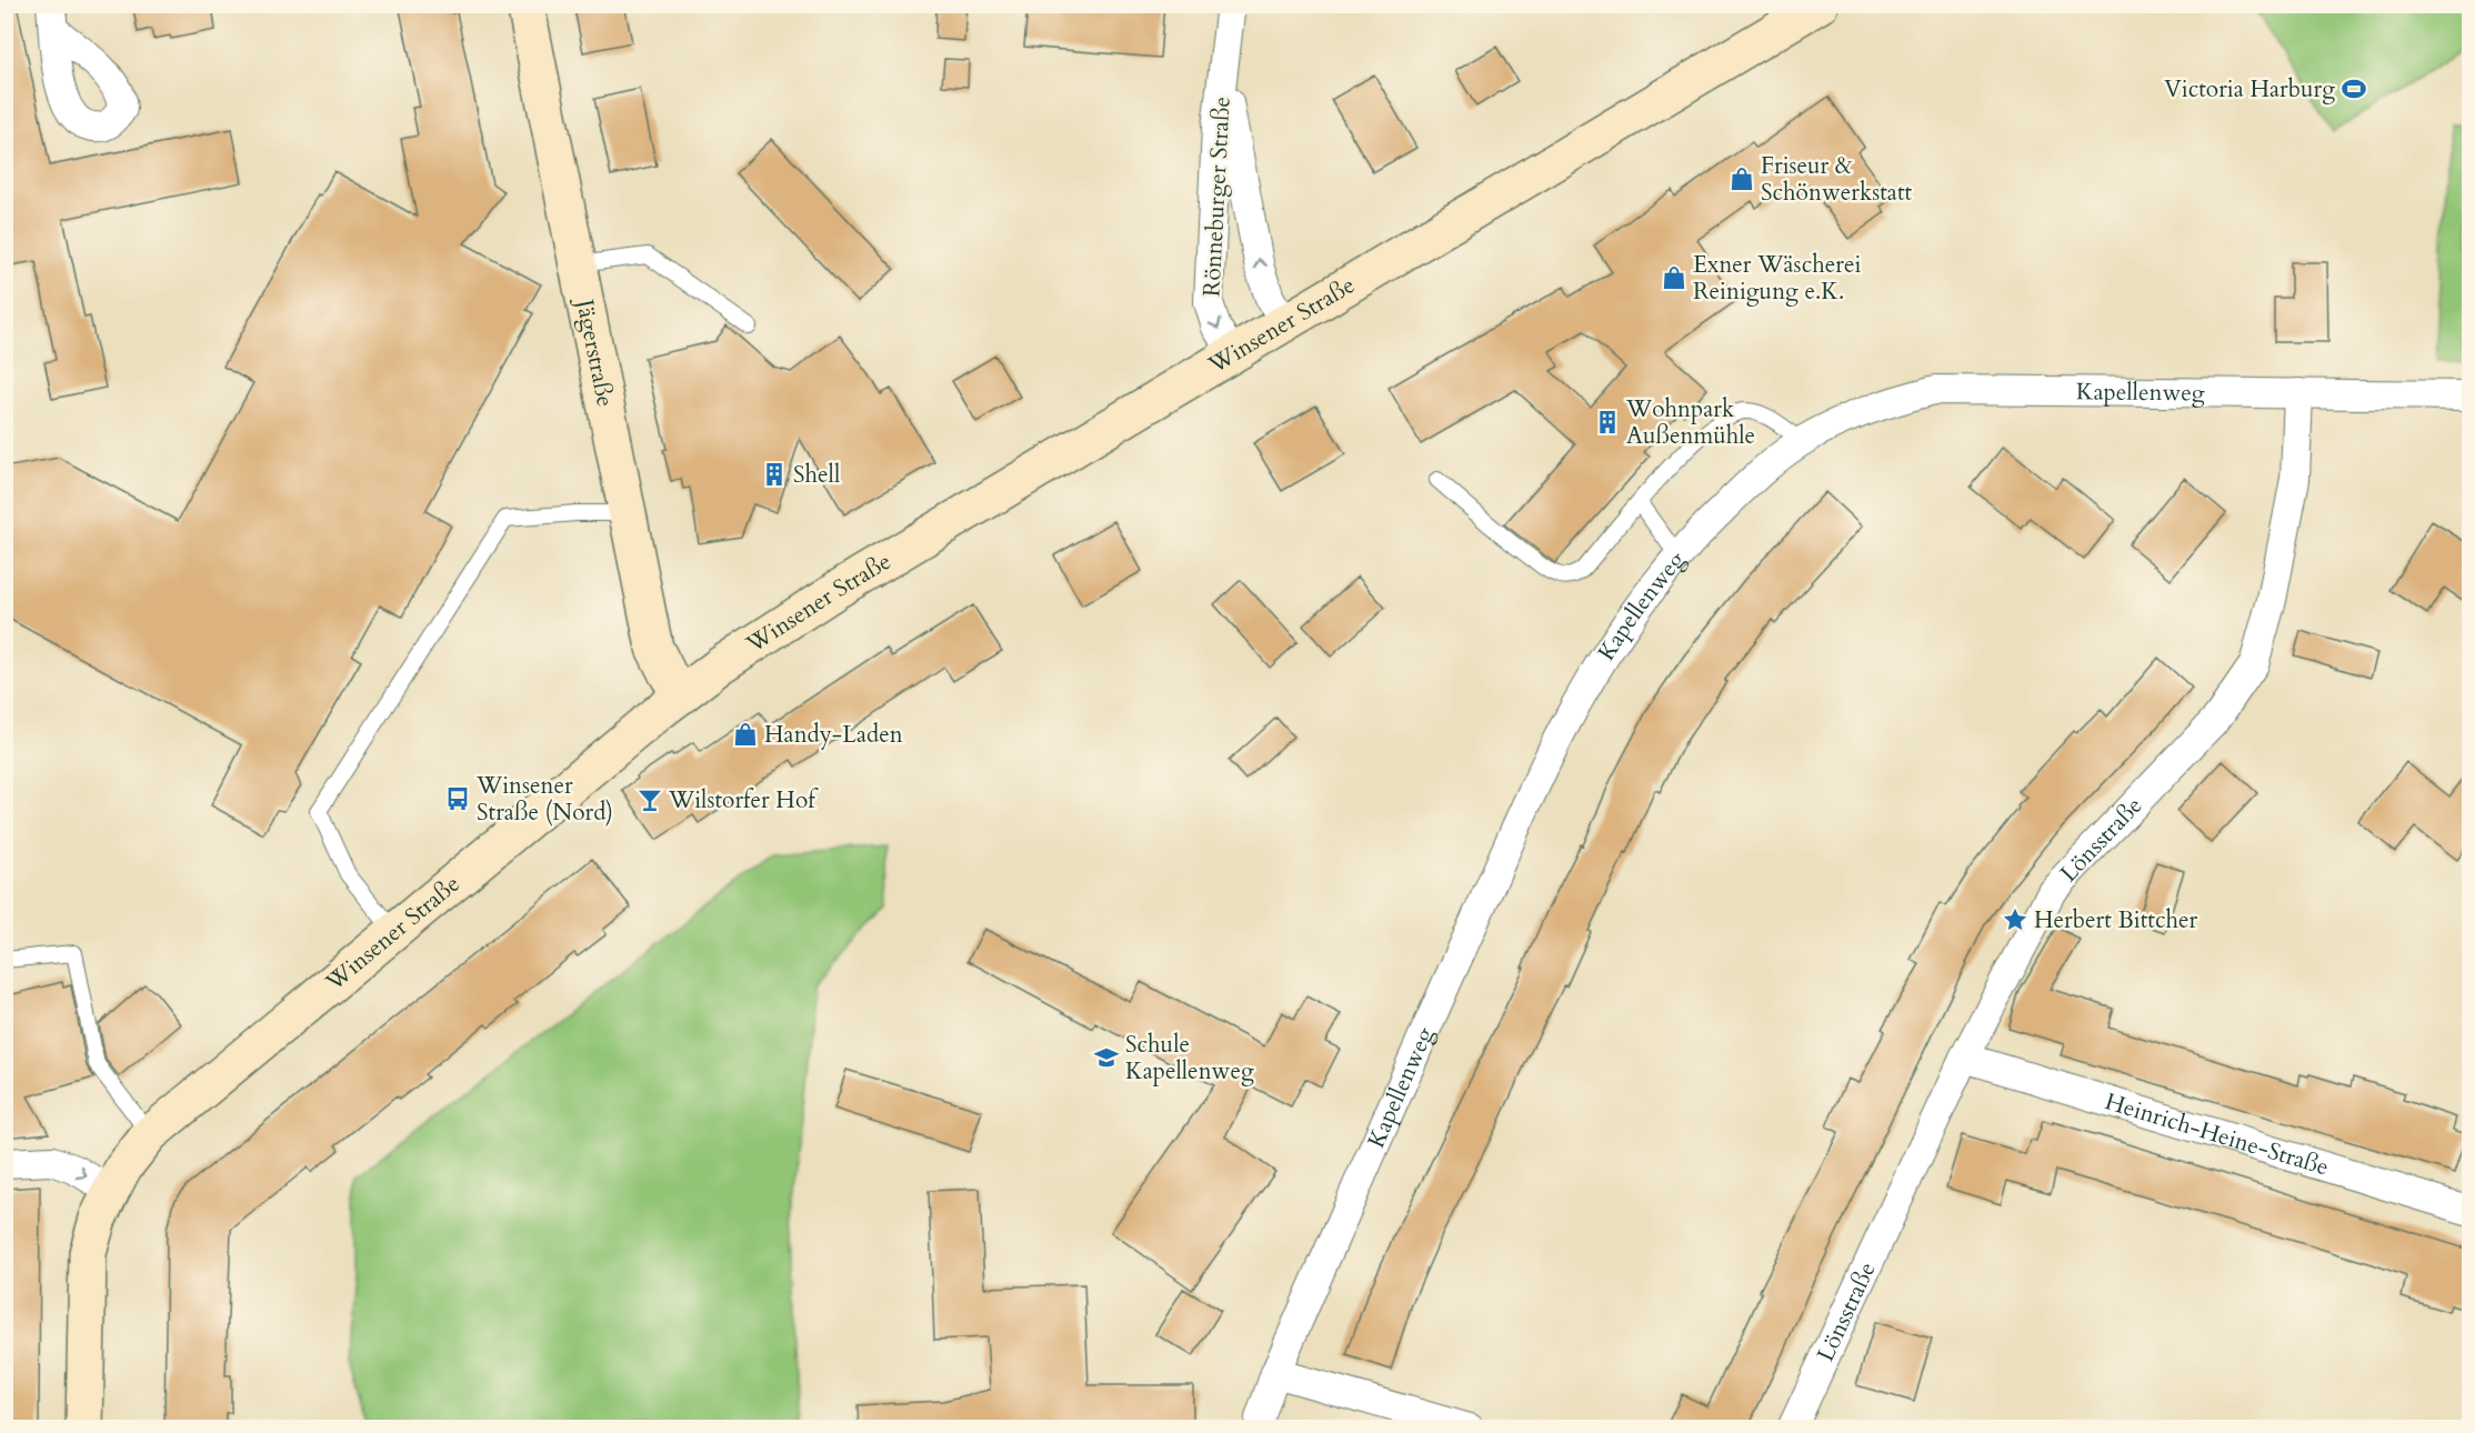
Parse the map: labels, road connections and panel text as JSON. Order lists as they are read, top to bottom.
{
  "streets": {
    "main road": ["Winsener Straße", "Jägerstraße"],
    "street": [
      "Rönneburger Straße",
      "Kapellenweg",
      "Lönsstraße",
      "Heinrich-Heine-Straße"
    ]
  },
  "crossings": [
    ["Rönneburger Straße", "Winsener Straße"],
    ["Winsener Straße", "Jägerstraße"],
    ["Kapellenweg", "Lönsstraße"],
    ["Lönsstraße", "Heinrich-Heine-Straße"]
  ],
  "places": {
    "sports": ["Victoria Harburg"],
    "shop": ["Friseur & Schönwerkstatt", "Exner Wäscherei Reinigung e.K.", "Handy-Laden"],
    "building": ["Wohnpark Außenmühle", "Shell"],
    "bus stop": ["Winsener Straße (Nord)"],
    "bar": ["Wilstorfer Hof"],
    "place": ["Herbert Bittcher"],
    "school or university": ["Schule Kapellenweg"]
  }
}
